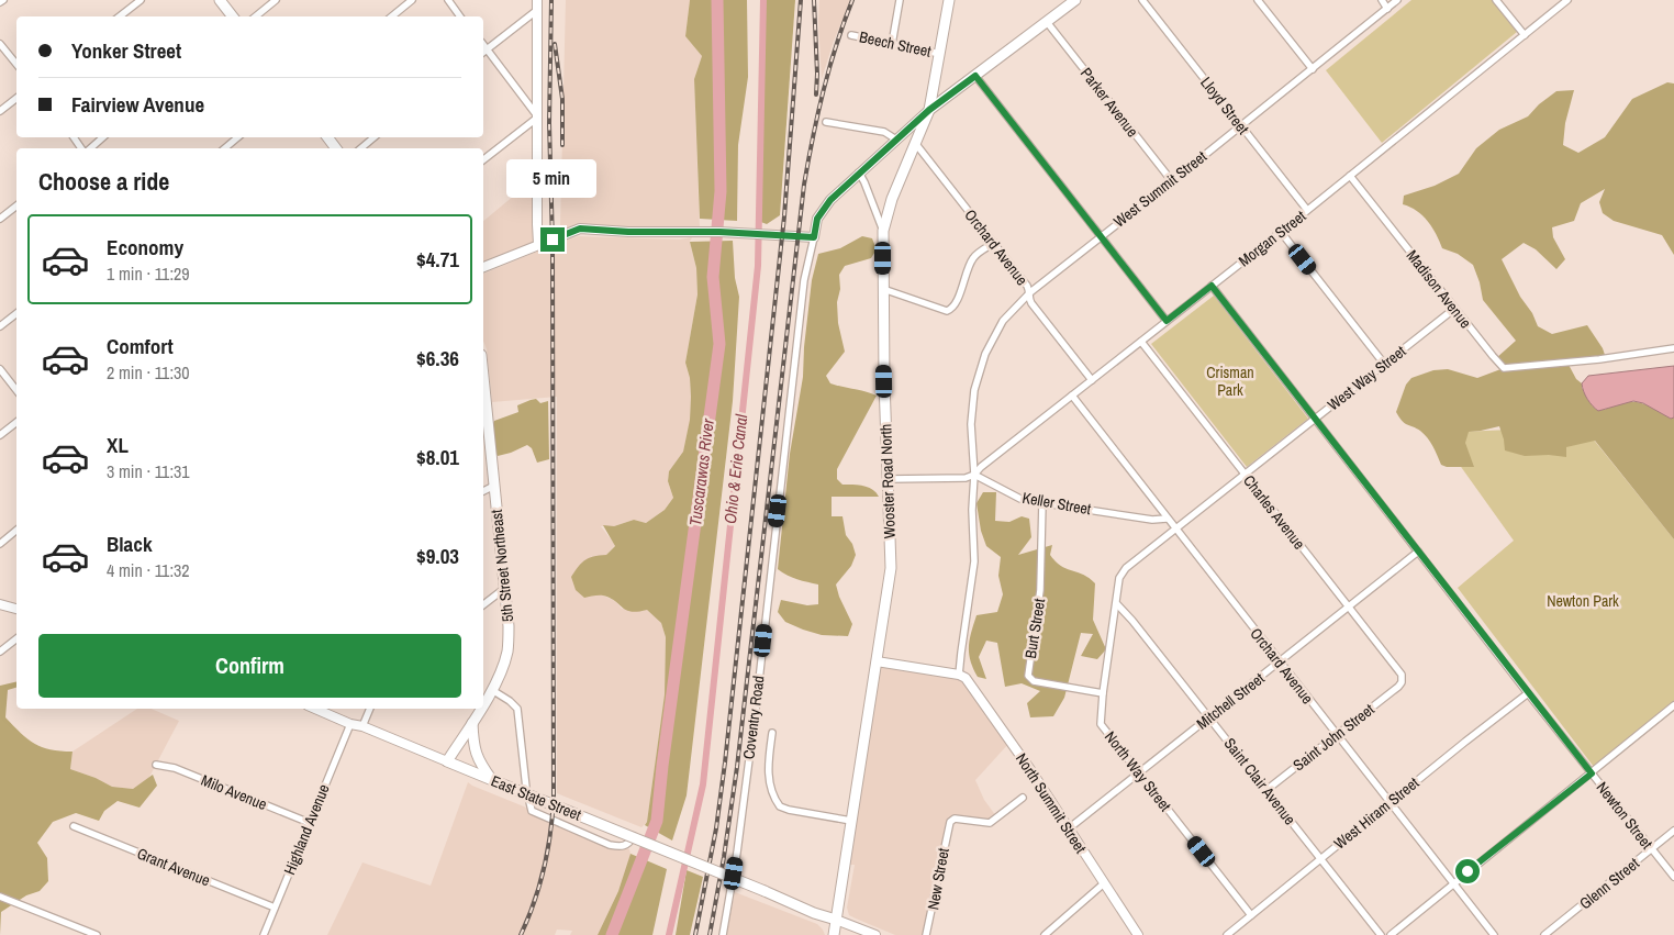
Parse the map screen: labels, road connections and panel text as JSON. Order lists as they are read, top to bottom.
{
  "streets": {
    "main road": ["Wooster Road North", "5th Street Northeast", "East State Street"],
    "street": [
      "Beech Street",
      "Parker Avenue",
      "Lloyd Street",
      "West Summit Street",
      "Morgan Street",
      "Orchard Avenue",
      "Madison Avenue",
      "West Way Street",
      "Keller Street",
      "Charles Avenue",
      "Burt Street",
      "Mitchell Street",
      "Coventry Road",
      "Saint John Street",
      "North Way Street",
      "Saint Clair Avenue",
      "Milo Avenue",
      "North Summit Street",
      "West Hiram Street",
      "Newton Street",
      "Highland Avenue",
      "Grant Avenue",
      "New Street",
      "Glenn Street"
    ]
  },
  "crossings": [
    ["Beech Street", "Wooster Road North"],
    ["Parker Avenue", "West Summit Street"],
    ["Lloyd Street", "West Summit Street"],
    ["Lloyd Street", "Morgan Street"],
    ["West Summit Street", "Morgan Street"],
    ["West Summit Street", "Orchard Avenue"],
    ["West Summit Street", "Keller Street"],
    ["West Summit Street", "North Summit Street"],
    ["Morgan Street", "Orchard Avenue"],
    ["Morgan Street", "Madison Avenue"],
    ["Morgan Street", "Keller Street"],
    ["Morgan Street", "Charles Avenue"],
    ["Morgan Street", "Newton Street"],
    ["Orchard Avenue", "West Way Street"],
    ["Orchard Avenue", "Wooster Road North"],
    ["Orchard Avenue", "Keller Street"],
    ["Orchard Avenue", "Mitchell Street"],
    ["Orchard Avenue", "Saint John Street"],
    ["Orchard Avenue", "North Way Street"],
    ["Orchard Avenue", "West Hiram Street"],
    ["Madison Avenue", "West Way Street"],
    ["West Way Street", "Charles Avenue"],
    ["West Way Street", "North Way Street"],
    ["West Way Street", "Newton Street"],
    ["Wooster Road North", "East State Street"],
    ["Keller Street", "Burt Street"],
    ["Charles Avenue", "Mitchell Street"],
    ["Charles Avenue", "Saint John Street"],
    ["5th Street Northeast", "East State Street"],
    ["Burt Street", "North Way Street"],
    ["Mitchell Street", "North Way Street"],
    ["Mitchell Street", "Saint Clair Avenue"],
    ["Mitchell Street", "North Summit Street"],
    ["Mitchell Street", "Newton Street"],
    ["Saint John Street", "Saint Clair Avenue"],
    ["North Way Street", "Saint Clair Avenue"],
    ["North Way Street", "West Hiram Street"],
    ["Saint Clair Avenue", "West Hiram Street"],
    ["Milo Avenue", "Highland Avenue"],
    ["East State Street", "Highland Avenue"],
    ["West Hiram Street", "Newton Street"],
    ["Newton Street", "Glenn Street"],
    ["Highland Avenue", "Grant Avenue"]
  ],
  "water": ["Ohio & Erie Canal", "Tuscarawas River"],
  "parks": ["Crisman Park", "Newton Park"],
  "page": {
    "banner": ["Yonker Street", "Fairview Avenue"],
    "heading": "Choose a ride",
    "bubble": "5 min",
    "list": [
      {
        "name": "Economy",
        "note": "1 min · 11:29",
        "value": "$4.71"
      },
      {
        "name": "Comfort",
        "note": "2 min · 11:30",
        "value": "$6.36"
      },
      {
        "name": "XL",
        "note": "3 min · 11:31",
        "value": "$8.01"
      },
      {
        "name": "Black",
        "note": "4 min · 11:32",
        "value": "$9.03"
      }
    ],
    "buttons": "Confirm"
  }
}
